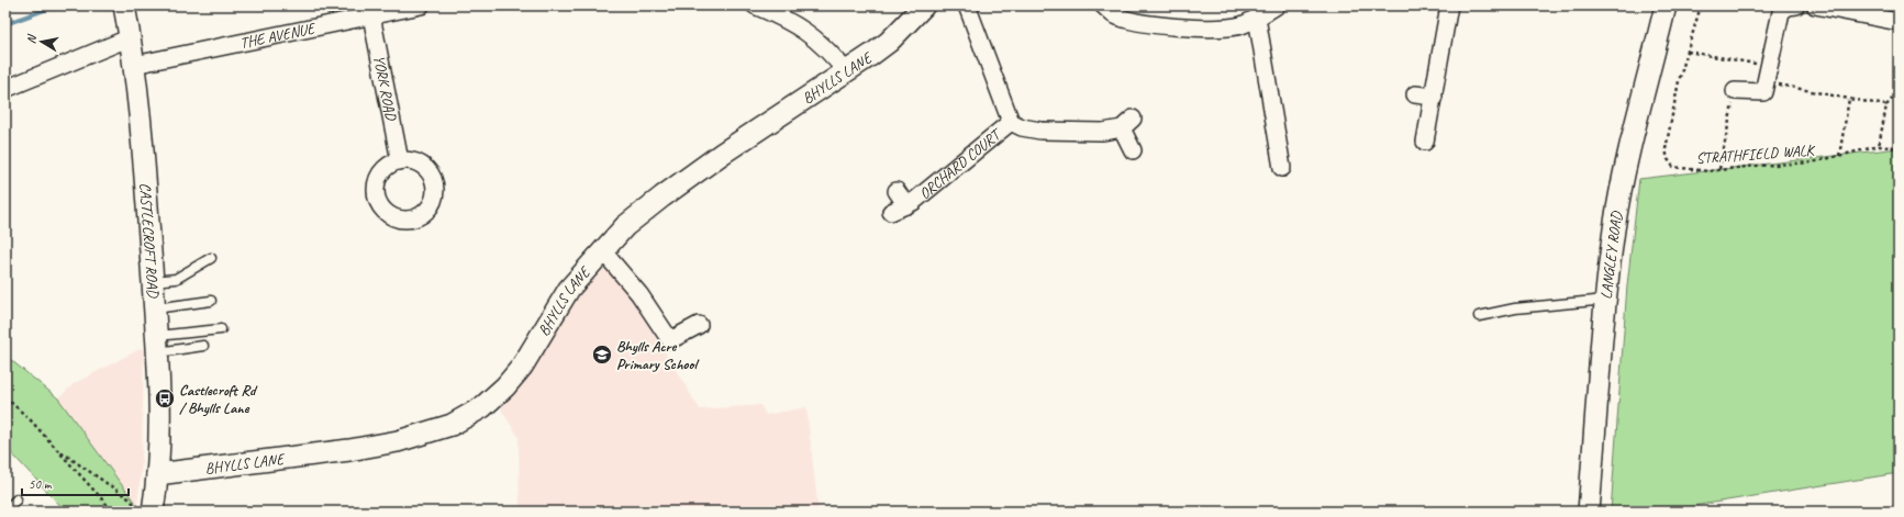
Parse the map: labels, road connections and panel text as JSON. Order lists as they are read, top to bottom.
{
  "streets": {
    "street": [
      "THE AVENUE",
      "BHYLLS LANE",
      "YORK ROAD",
      "ORCHARD COURT",
      "CASTLECROFT ROAD",
      "LANGLEY ROAD"
    ],
    "path": ["STRATHFIELD WALK"]
  },
  "crossings": [
    ["THE AVENUE", "YORK ROAD"],
    ["THE AVENUE", "CASTLECROFT ROAD"],
    ["BHYLLS LANE", "CASTLECROFT ROAD"]
  ],
  "places": {
    "school or university": ["Bhylls Acre Primary School"],
    "bus stop": ["Castlecroft Rd / Bhylls Lane"]
  },
  "scale_bar": "50 m",
  "north": "left"
}
